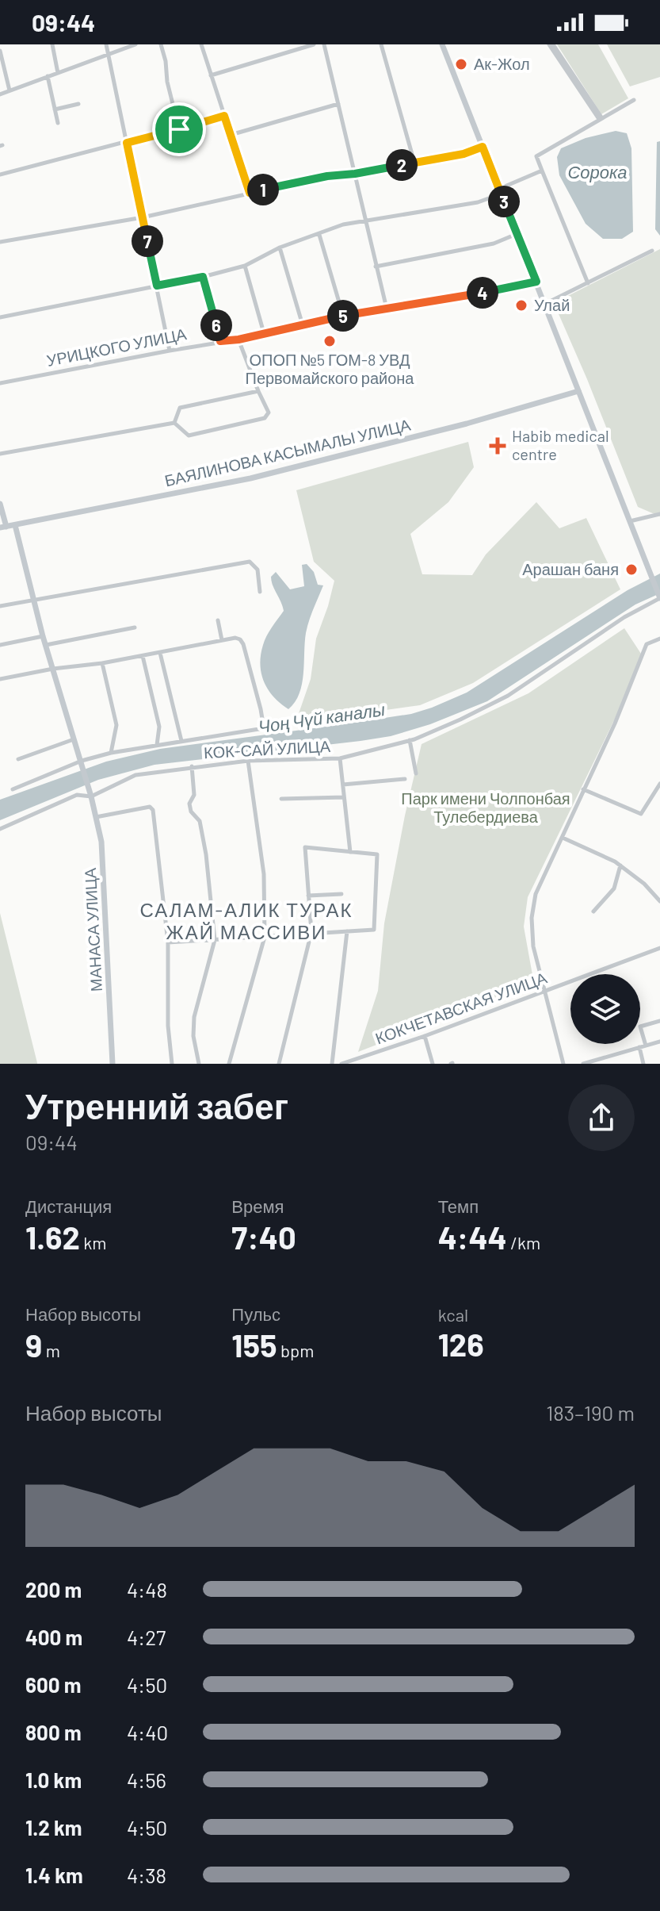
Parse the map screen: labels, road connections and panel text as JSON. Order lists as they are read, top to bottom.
{
  "streets": {
    "main road": ["БАЯЛИНОВА КАСЫМАЛЫ УЛИЦА", "МАНАСА УЛИЦА"],
    "street": ["УРИЦКОГО УЛИЦА", "КОК-САЙ УЛИЦА", "КОКЧЕТАВСКАЯ УЛИЦА"]
  },
  "crossings": [
    ["КОК-САЙ УЛИЦА", "МАНАСА УЛИЦА"]
  ],
  "districts": ["САЛАМ-АЛИК ТУРАК ЖАЙ МАССИВИ"],
  "water": ["Сорока", "Чоң Чүй каналы"],
  "parks": ["Парк имени Чолпонбая Тулебердиева"],
  "places": {
    "other": [
      "Ак-Жол",
      "Улай",
      "ОПОП №5 ГОМ-8 УВД Первомайского района",
      "Арашан баня"
    ],
    "health": ["Habib medical centre"]
  },
  "page": {
    "status": "09:44",
    "pins": [
      "2",
      "1",
      "3",
      "7",
      "4",
      "5",
      "6"
    ],
    "heading": ["Утренний забег", "09:44"],
    "stats": [
      ["Дистанция", "1.62 km"],
      ["Время", "7:40"],
      ["Темп", "4:44 /km"],
      ["Набор высоты", "9 m"],
      ["Пульс", "155 bpm"],
      ["kcal", "126"]
    ],
    "chart": ["Набор высоты", "183–190 m"],
    "list": [
      {
        "name": "200 m",
        "note": "4:48"
      },
      {
        "name": "400 m",
        "note": "4:27"
      },
      {
        "name": "600 m",
        "note": "4:50"
      },
      {
        "name": "800 m",
        "note": "4:40"
      },
      {
        "name": "1.0 km",
        "note": "4:56"
      },
      {
        "name": "1.2 km",
        "note": "4:50"
      },
      {
        "name": "1.4 km",
        "note": "4:38"
      }
    ]
  }
}
